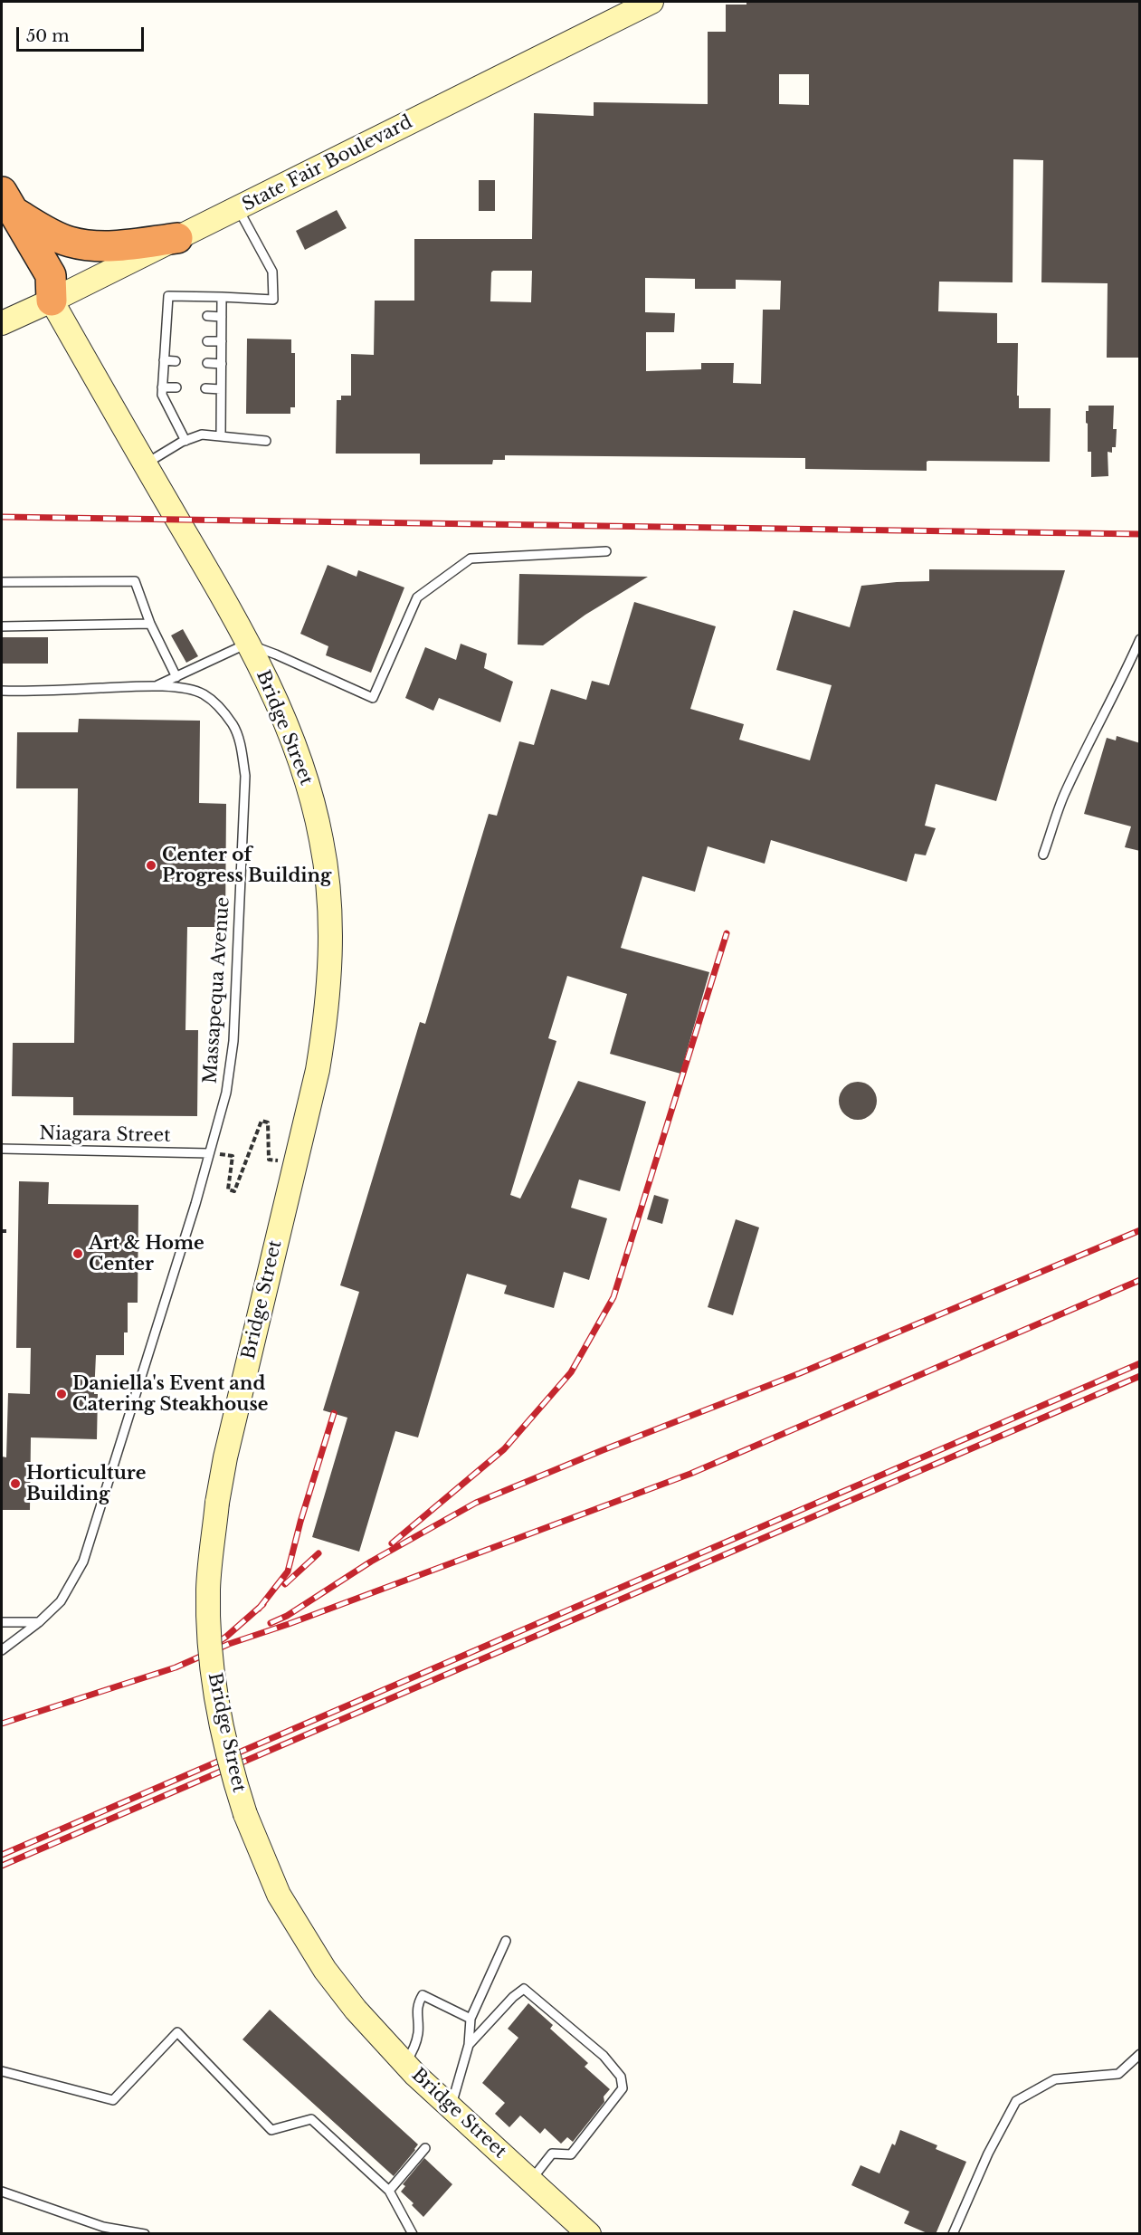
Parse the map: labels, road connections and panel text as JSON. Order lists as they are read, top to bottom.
{
  "streets": {
    "main road": ["State Fair Boulevard", "Bridge Street"],
    "lane": ["Massapequa Avenue", "Niagara Street"]
  },
  "crossings": [
    ["State Fair Boulevard", "Bridge Street"],
    ["Massapequa Avenue", "Niagara Street"]
  ],
  "places": [
    "Center of Progress Building",
    "Art & Home Center",
    "Daniella's Event and Catering Steakhouse",
    "Horticulture Building"
  ],
  "scale_bar": "50 m"
}
